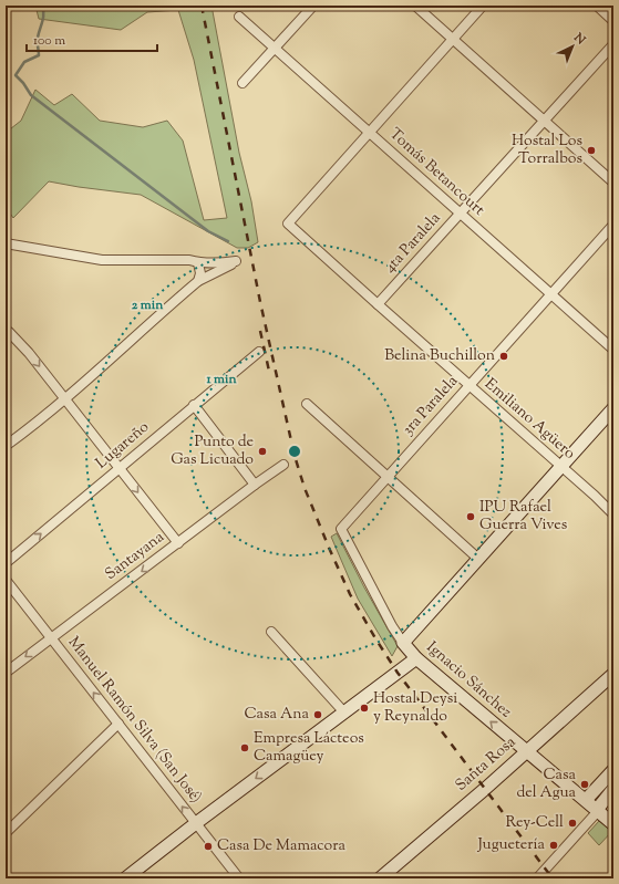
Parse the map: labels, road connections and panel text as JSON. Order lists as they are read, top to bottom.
{
  "streets": {
    "main road": ["Ignacio Sánchez", "Santa Rosa"],
    "street": [
      "Tomás Betancourt",
      "4ta Paralela",
      "3ra Paralela",
      "Emiliano Agüero",
      "Lugareño",
      "Santayana",
      "Manuel Ramón Silva (San José)"
    ]
  },
  "crossings": [
    ["Tomás Betancourt", "4ta Paralela"],
    ["Tomás Betancourt", "3ra Paralela"],
    ["Tomás Betancourt", "Emiliano Agüero"],
    ["4ta Paralela", "Emiliano Agüero"],
    ["3ra Paralela", "Emiliano Agüero"],
    ["3ra Paralela", "Ignacio Sánchez"],
    ["Santayana", "Manuel Ramón Silva (San José)"],
    ["Ignacio Sánchez", "Santa Rosa"]
  ],
  "one_way": [
    "Lugareño",
    "Santayana",
    "Ignacio Sánchez",
    "Manuel Ramón Silva (San José)"
  ],
  "places": [
    "Hostal Los Torralbos",
    "Belina Buchillon",
    "Punto de Gas Licuado",
    "IPU Rafael Guerra Vives",
    "Hostal Deysi y Reynaldo",
    "Casa Ana",
    "Empresa Lácteos Camagüey",
    "Casa del Agua",
    "Rey-Cell",
    "Juguetería",
    "Casa De Mamacora"
  ],
  "scale_bar": "100 m",
  "north": "top right",
  "rings": ["2 min", "1 min"]
}
